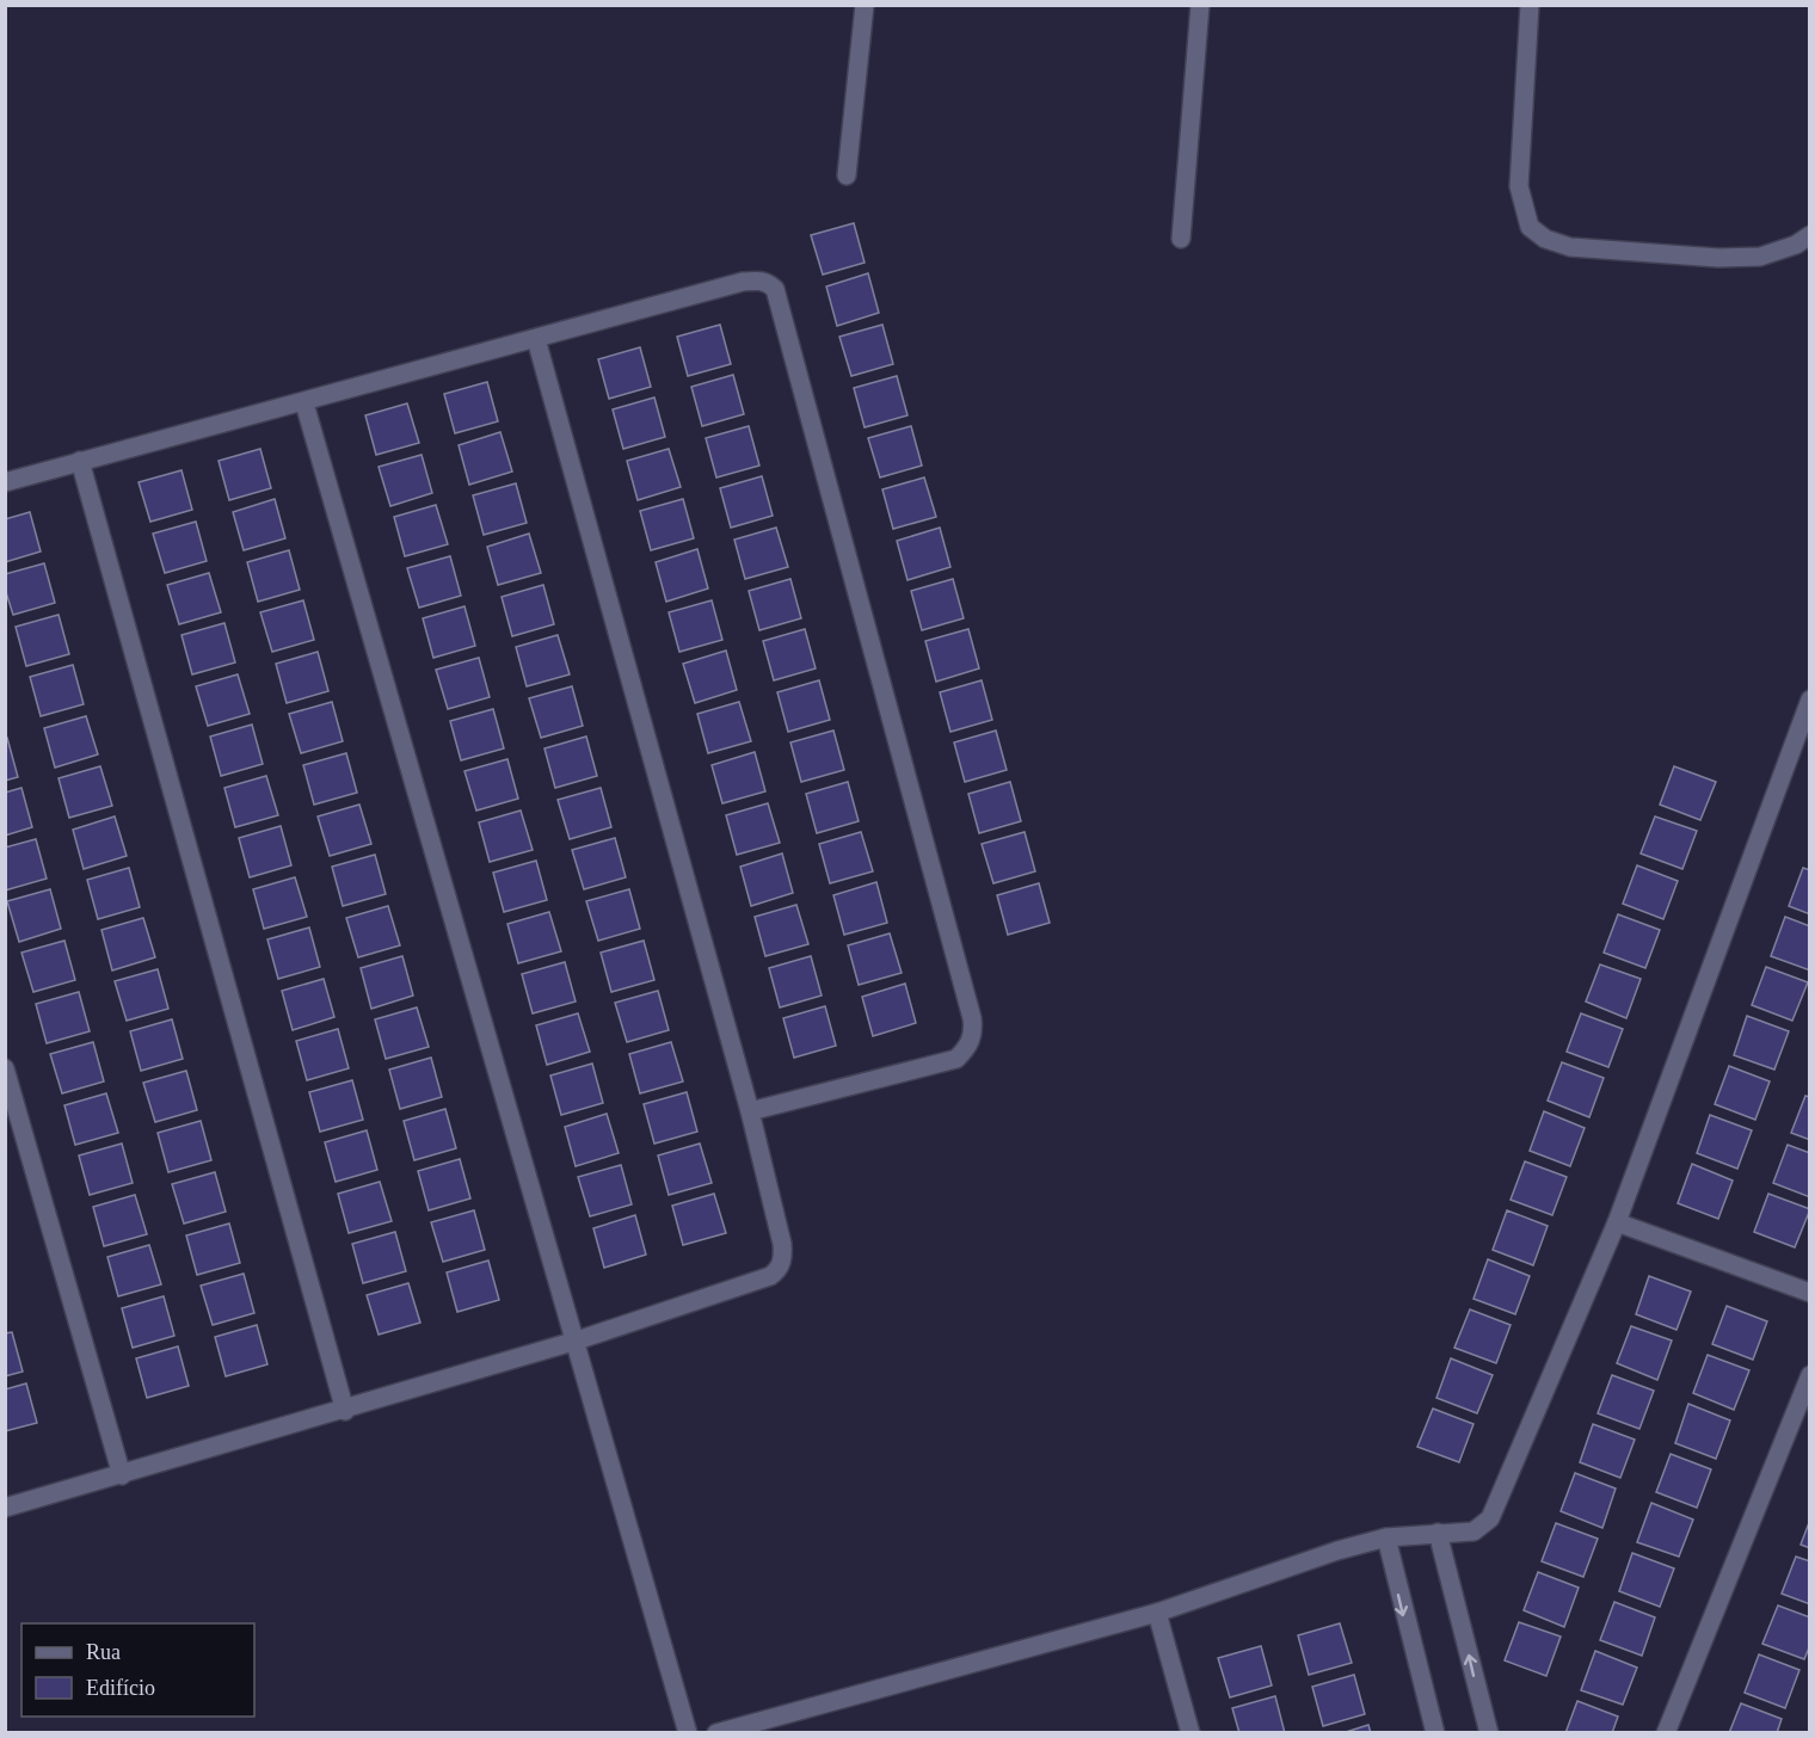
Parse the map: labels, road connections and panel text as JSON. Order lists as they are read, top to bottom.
{
  "legend": ["Rua", "Edifício"]
}
